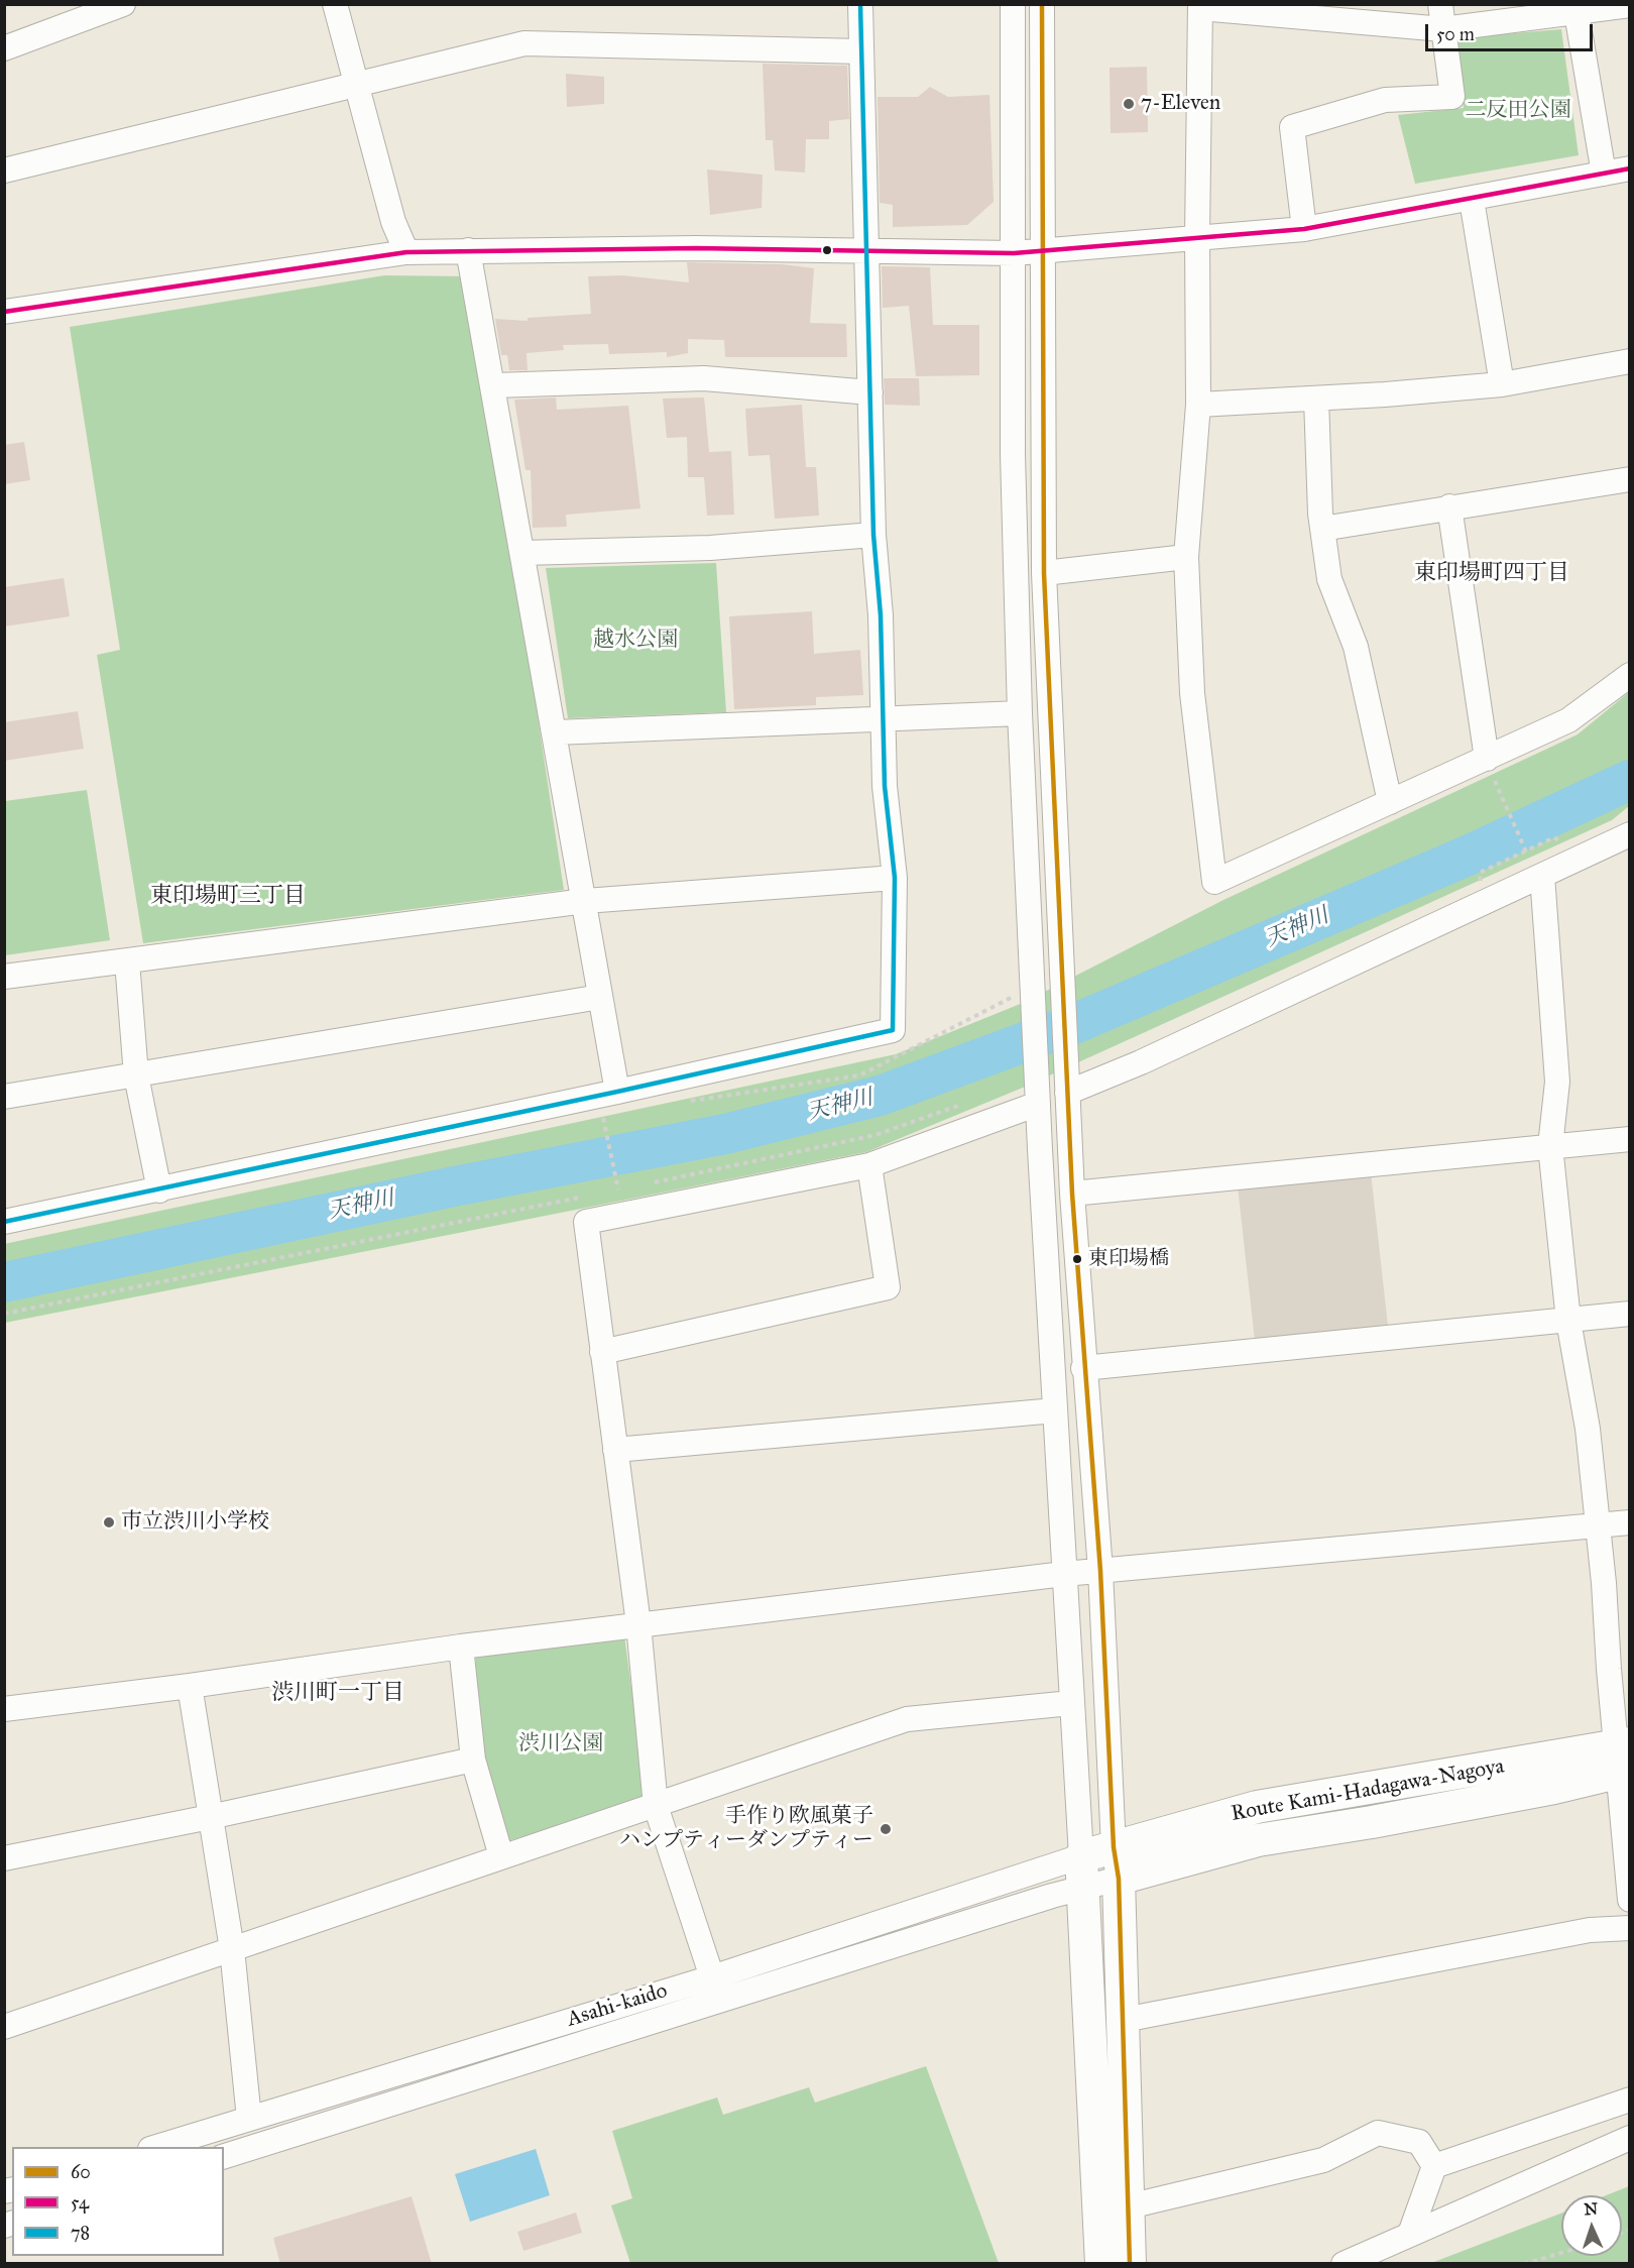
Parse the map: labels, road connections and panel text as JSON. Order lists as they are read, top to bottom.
{
  "streets": {
    "main road": ["Route Kami-Hadagawa-Nagoya"],
    "street": ["Asahi-kaido"]
  },
  "crossings": [
    ["Route Kami-Hadagawa-Nagoya", "Asahi-kaido"]
  ],
  "districts": ["東印場町四丁目", "東印場町三丁目", "渋川町一丁目"],
  "water": ["天神川"],
  "parks": ["二反田公園", "越水公園", "渋川公園"],
  "places": [
    "7-Eleven",
    "東印場橋",
    "市立渋川小学校",
    "手作り欧風菓子 ハンプティーダンプティー"
  ],
  "lines": ["transit line 60", "transit line 78", "transit line 54"],
  "legend": ["60", "54", "78"],
  "scale_bar": "50 m",
  "north": "top"
}
